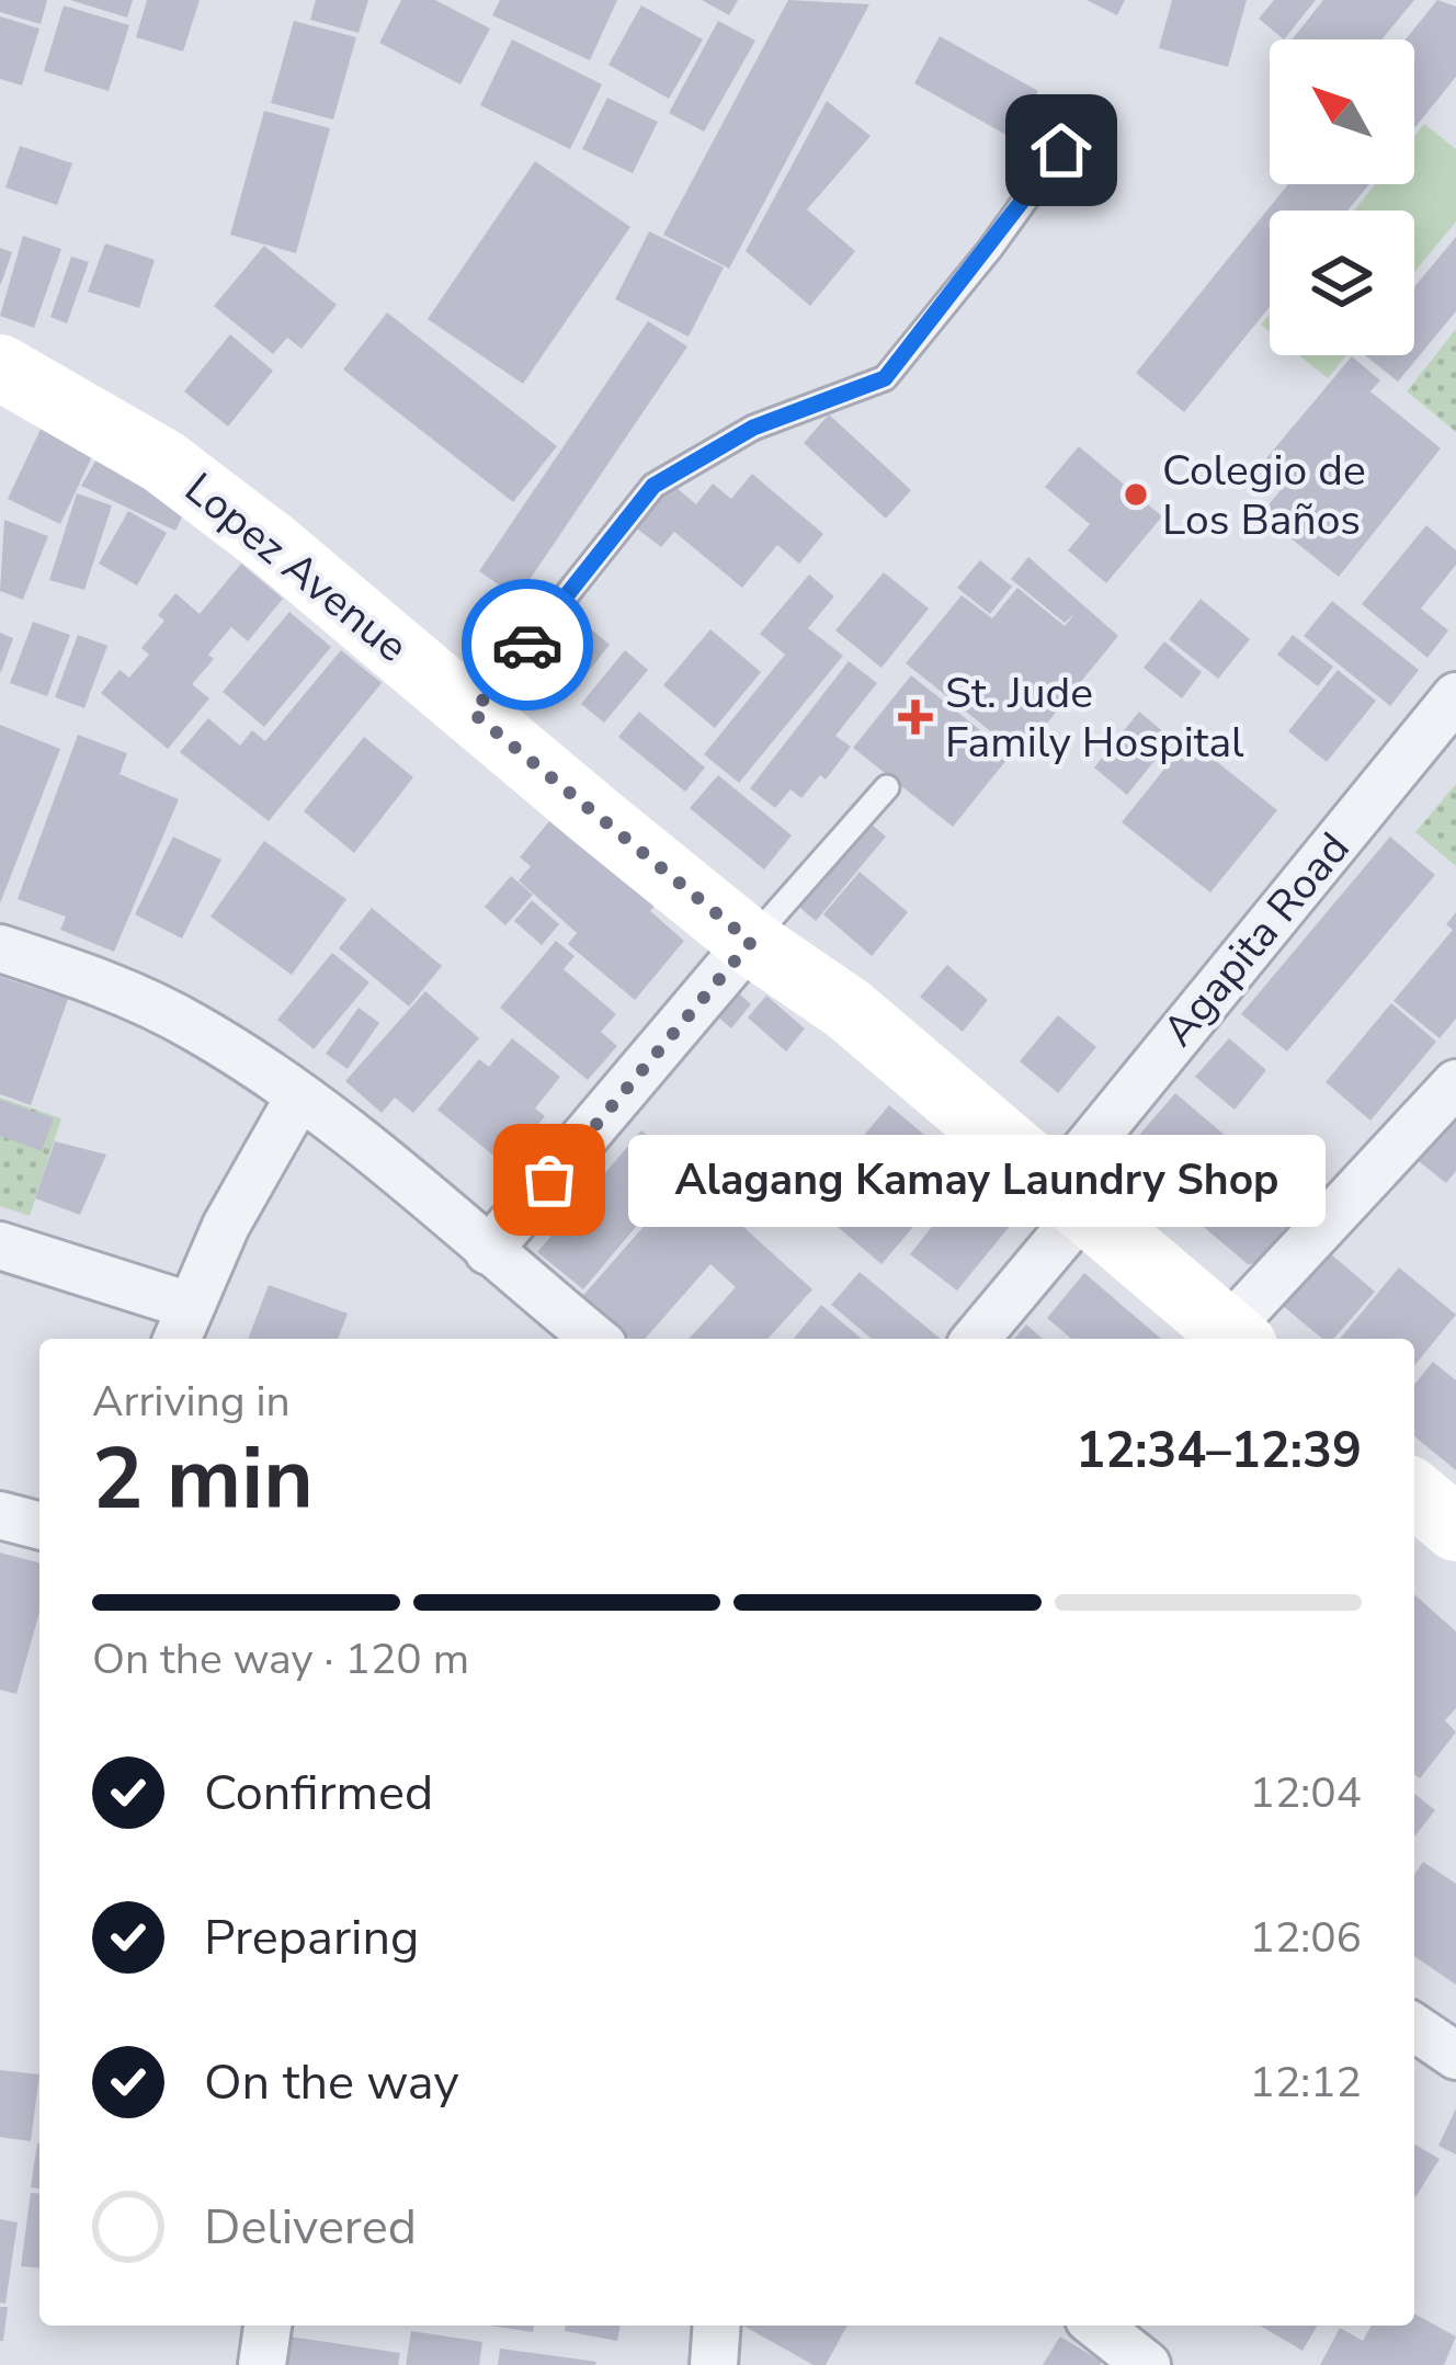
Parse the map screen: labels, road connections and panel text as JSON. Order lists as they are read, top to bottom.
{
  "streets": {
    "main road": ["Lopez Avenue"],
    "street": ["Agapita Road"]
  },
  "crossings": [
    ["Lopez Avenue", "Agapita Road"]
  ],
  "places": {
    "other": ["Colegio de Los Baños", "Alagang Kamay Laundry Shop"],
    "health": ["St. Jude Family Hospital"]
  },
  "north": "top left",
  "page": {
    "bubble": "Alagang Kamay Laundry Shop",
    "heading": ["2 min", "Arriving in", "12:34–12:39"],
    "bar": "On the way · 120 m",
    "list": [
      ["Confirmed", "12:04"],
      ["Preparing", "12:06"],
      ["On the way", "12:12"],
      "Delivered"
    ]
  }
}
